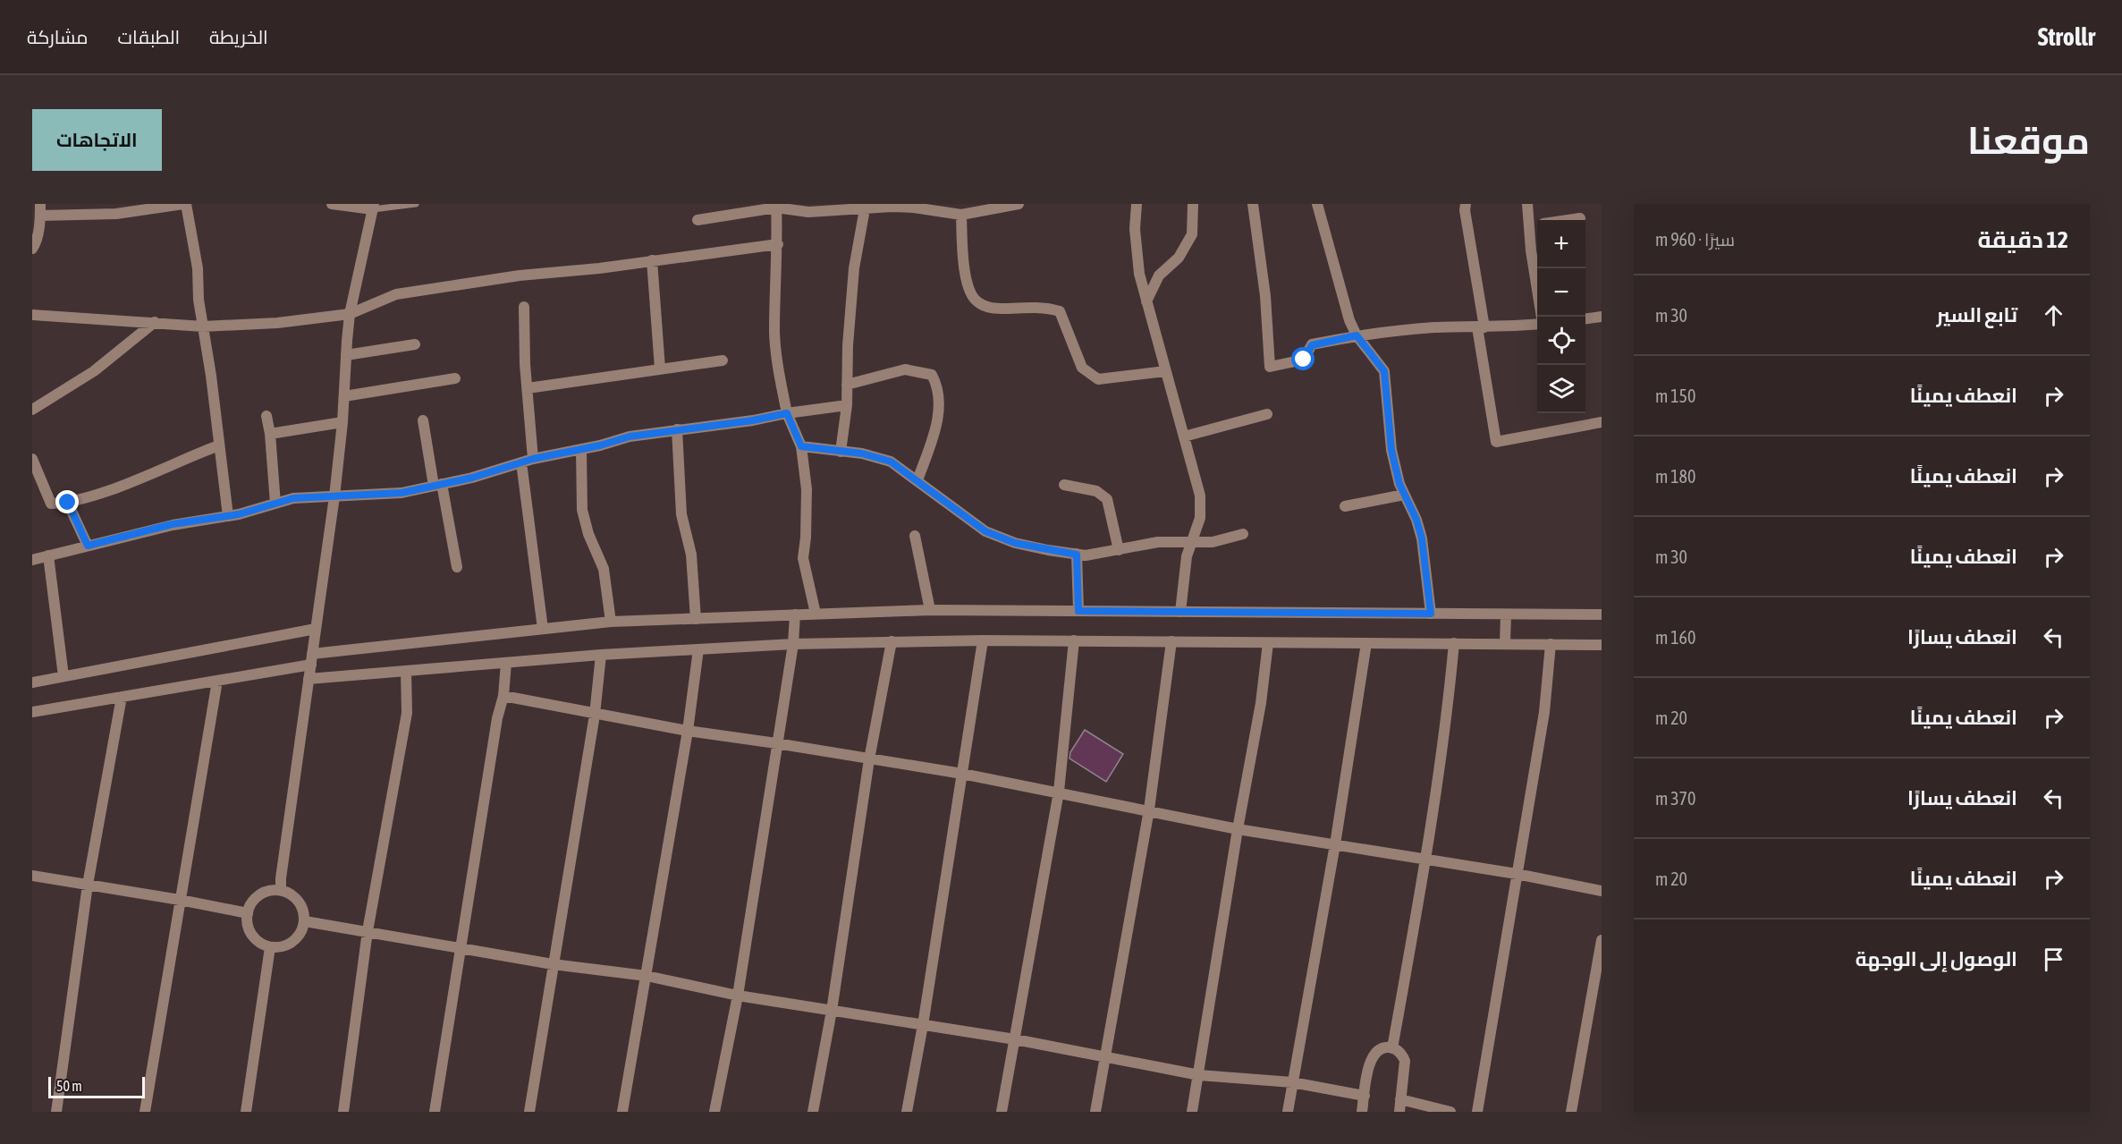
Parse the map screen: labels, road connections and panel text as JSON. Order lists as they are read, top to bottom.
{
  "scale_bar": "50 m",
  "page": {
    "header": "Strollr",
    "nav": ["الخريطة", "الطبقات", "مشاركة"],
    "title": "موقعنا",
    "buttons": "الاتجاهات",
    "heading": ["12 دقيقة", "سيرًا · 960 m"],
    "map_buttons": ["+", "−"],
    "list": [
      ["تابع السير", "30 m"],
      ["انعطف يمينًا", "150 m"],
      ["انعطف يمينًا", "180 m"],
      ["انعطف يمينًا", "30 m"],
      ["انعطف يسارًا", "160 m"],
      ["انعطف يمينًا", "20 m"],
      ["انعطف يسارًا", "370 m"],
      ["انعطف يمينًا", "20 m"],
      "الوصول إلى الوجهة"
    ],
    "scale": "50 m"
  }
}
